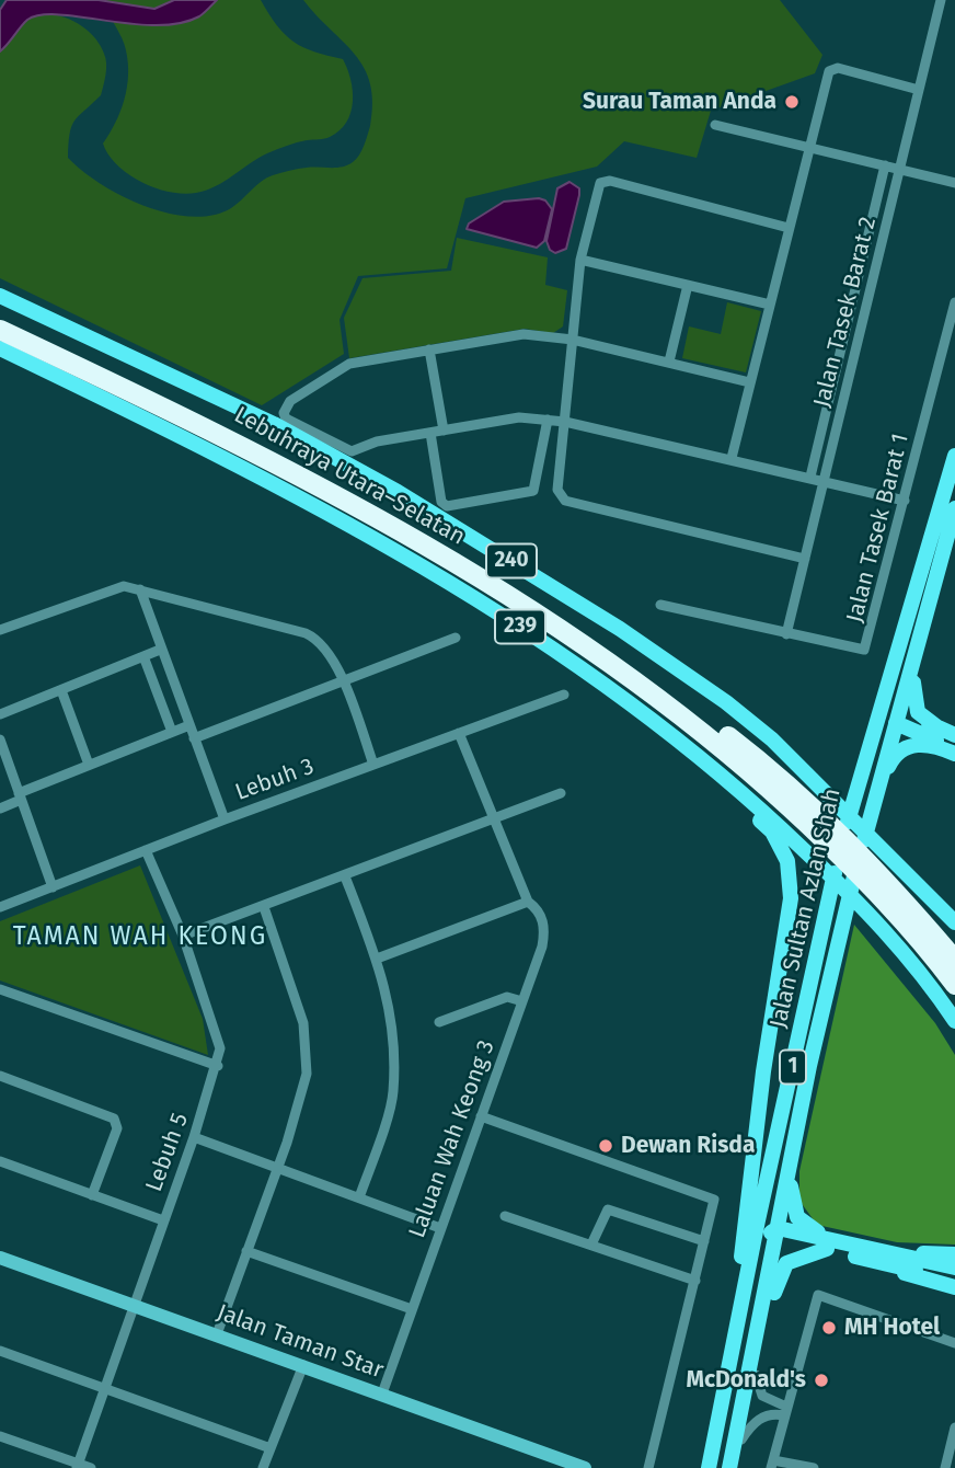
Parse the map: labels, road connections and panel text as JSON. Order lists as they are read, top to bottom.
{
  "streets": {
    "highway": ["Lebuhraya Utara–Selatan"],
    "main road": [
      "240",
      "239",
      "Jalan Sultan Azlan Shah",
      "1"
    ],
    "street": [
      "Jalan Tasek Barat 2",
      "Jalan Tasek Barat 1",
      "Lebuh 3",
      "Laluan Wah Keong 3",
      "Lebuh 5",
      "Jalan Taman Star"
    ]
  },
  "crossings": [
    ["Jalan Tasek Barat 2", "Jalan Tasek Barat 1"],
    ["Lebuh 3", "Laluan Wah Keong 3"],
    ["Lebuh 3", "Lebuh 5"],
    ["Laluan Wah Keong 3", "Jalan Taman Star"],
    ["Lebuh 5", "Jalan Taman Star"]
  ],
  "districts": ["TAMAN WAH KEONG"],
  "places": [
    "Surau Taman Anda",
    "Dewan Risda",
    "MH Hotel",
    "McDonald's"
  ]
}
